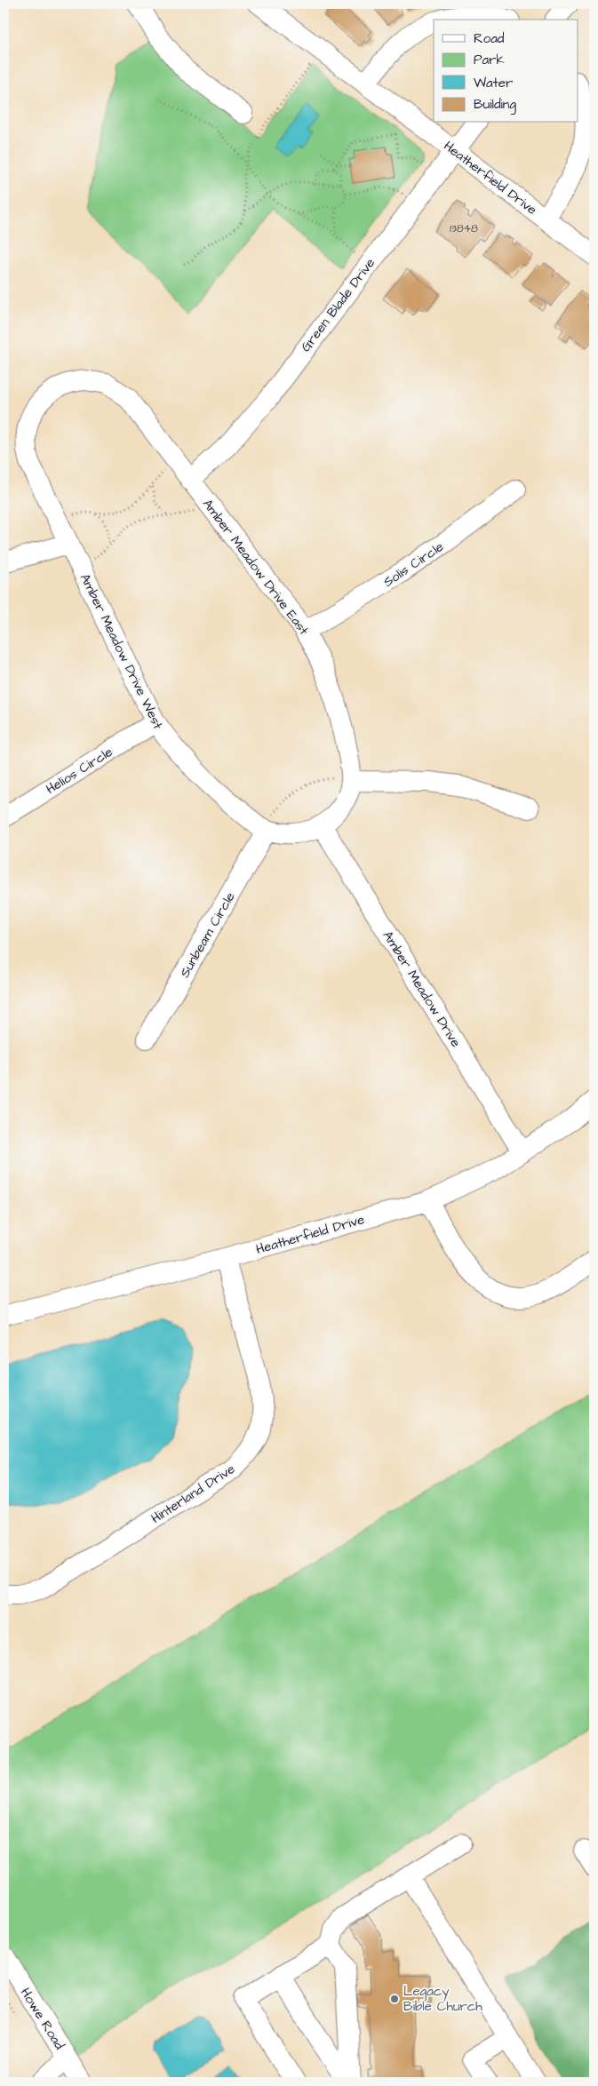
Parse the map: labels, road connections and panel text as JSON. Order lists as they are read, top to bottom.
{
  "streets": {
    "street": [
      "Heatherfield Drive",
      "Green Blade Drive",
      "Solis Circle",
      "Amber Meadow Drive East",
      "Amber Meadow Drive West",
      "Helios Circle",
      "Sunbeam Circle",
      "Amber Meadow Drive",
      "Hinterland Drive",
      "Howe Road"
    ]
  },
  "crossings": [
    ["Heatherfield Drive", "Green Blade Drive"],
    ["Heatherfield Drive", "Amber Meadow Drive"],
    ["Heatherfield Drive", "Hinterland Drive"],
    ["Green Blade Drive", "Amber Meadow Drive East"],
    ["Solis Circle", "Amber Meadow Drive East"],
    ["Amber Meadow Drive East", "Amber Meadow Drive West"],
    ["Amber Meadow Drive East", "Amber Meadow Drive"],
    ["Amber Meadow Drive West", "Helios Circle"],
    ["Amber Meadow Drive West", "Sunbeam Circle"],
    ["Amber Meadow Drive West", "Amber Meadow Drive"]
  ],
  "places": ["Legacy Bible Church"],
  "house_numbers": ["13848"],
  "legend": [
    "Road",
    "Park",
    "Water",
    "Building"
  ]
}
